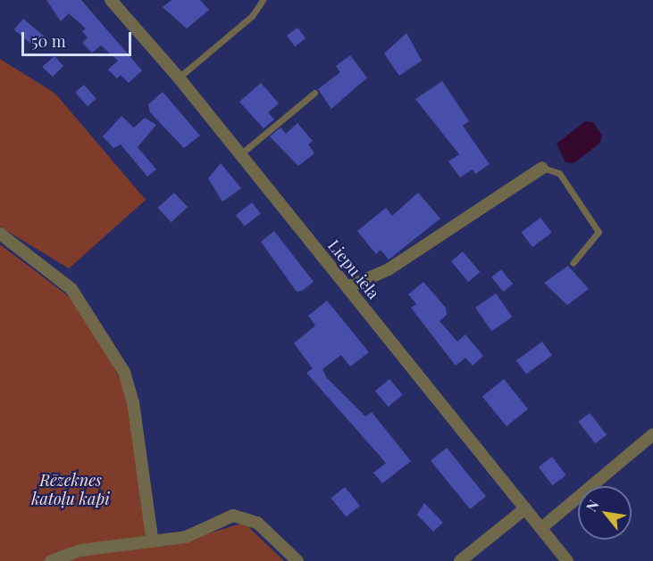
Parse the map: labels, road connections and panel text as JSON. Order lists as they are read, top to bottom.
{
  "streets": {
    "street": ["Liepu iela"]
  },
  "parks": ["Rēzeknes katoļu kapi"],
  "scale_bar": "50 m",
  "north": "top left"
}
